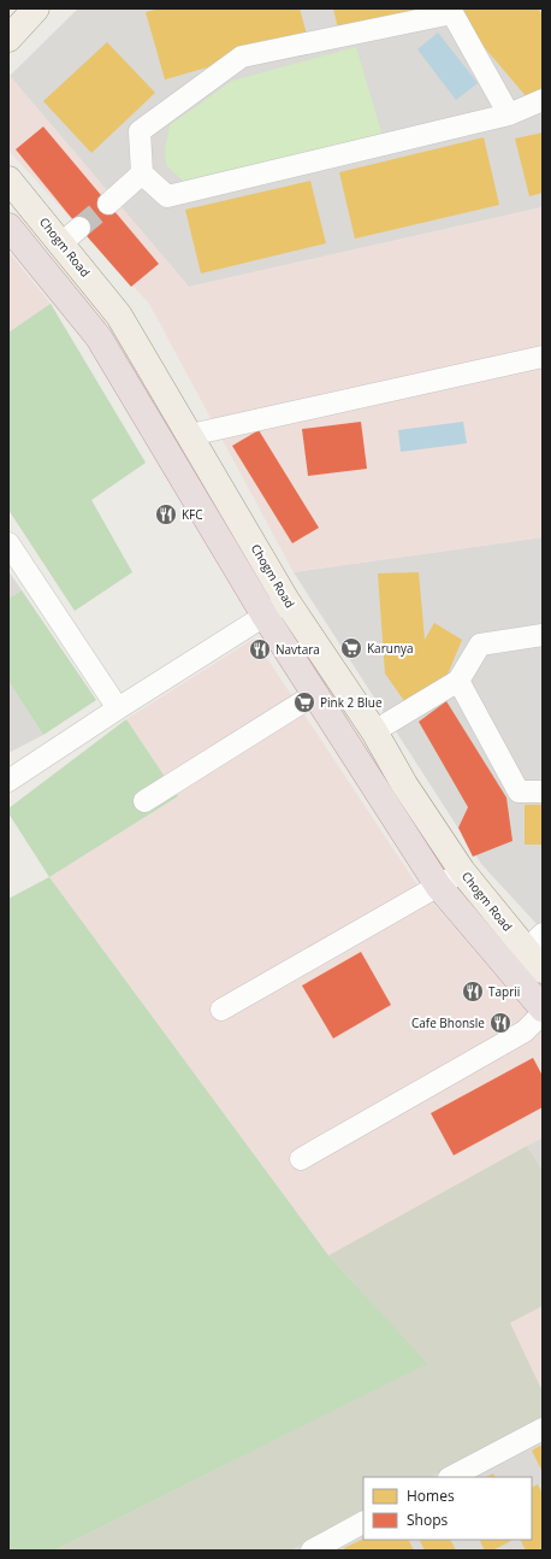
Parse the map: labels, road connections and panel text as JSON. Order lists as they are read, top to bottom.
{
  "streets": {
    "main road": ["Chogm Road"]
  },
  "places": {
    "restaurant": [
      "KFC",
      "Navtara",
      "Taprii",
      "Cafe Bhonsle"
    ],
    "supermarket": ["Karunya", "Pink 2 Blue"]
  },
  "legend": ["Homes", "Shops"]
}
